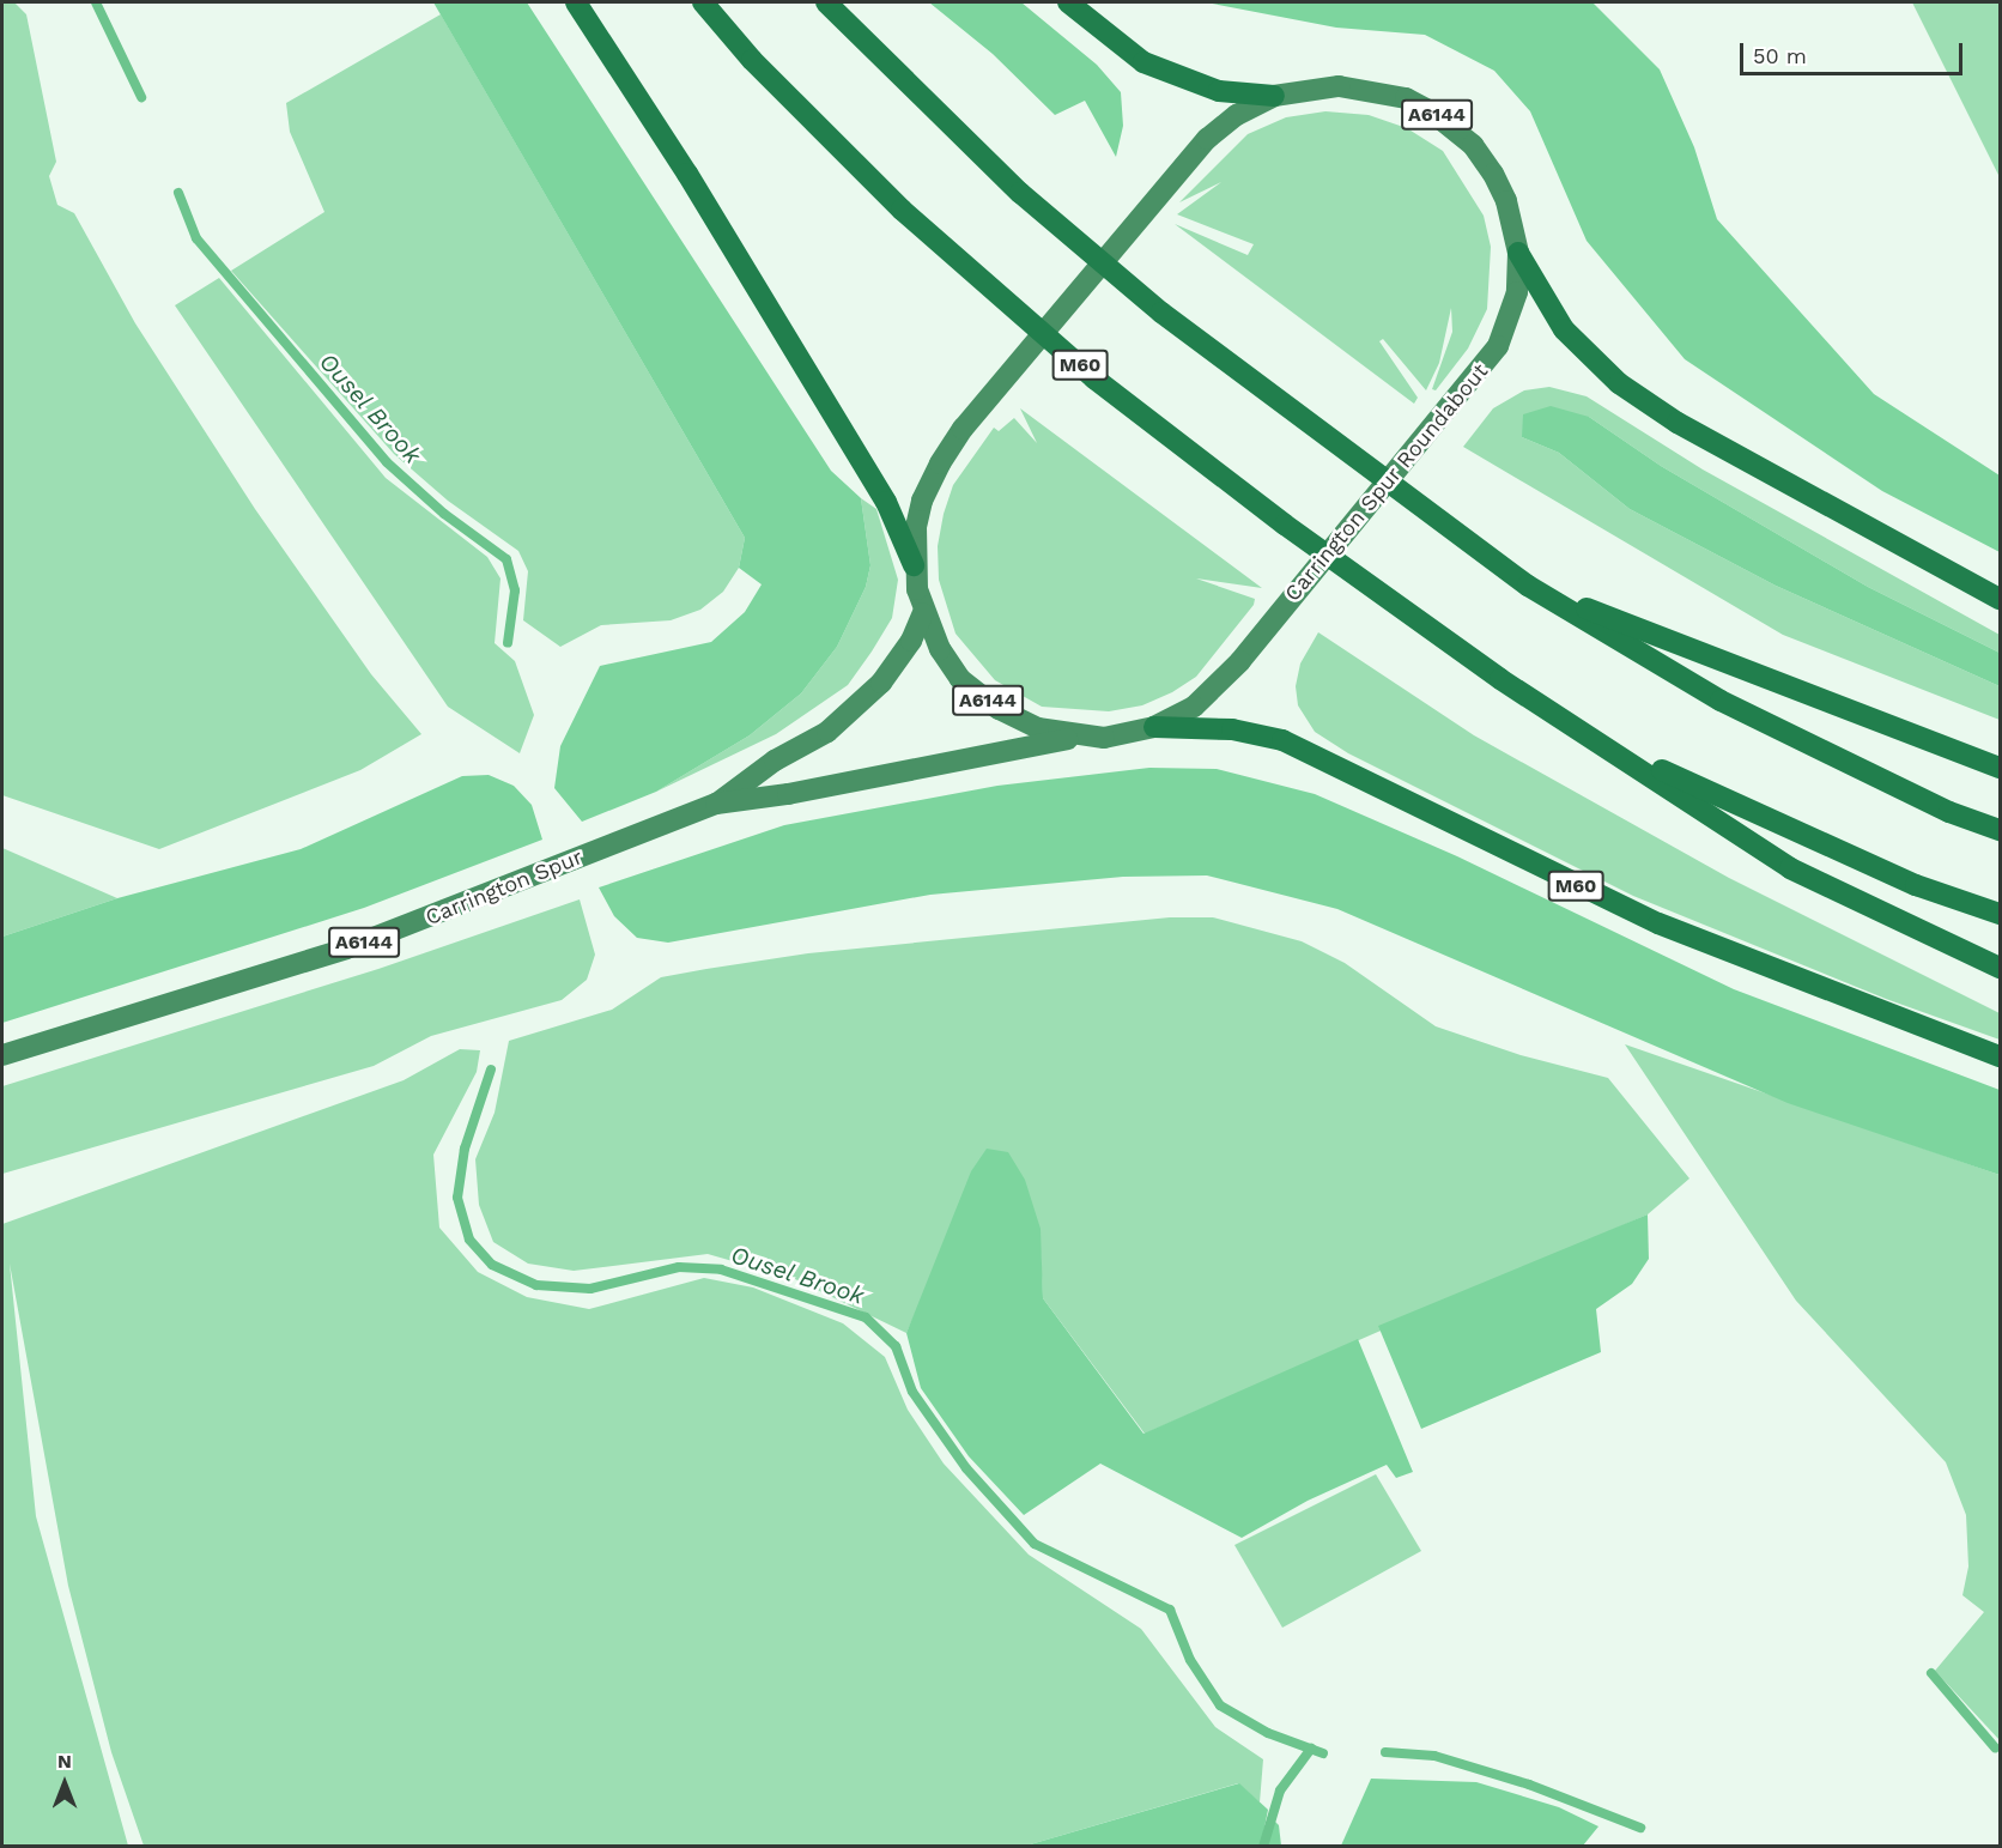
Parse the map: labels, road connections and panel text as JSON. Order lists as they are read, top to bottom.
{
  "streets": {
    "highway": ["M60"],
    "main road": ["A6144", "Carrington Spur Roundabout", "Carrington Spur"]
  },
  "crossings": [
    ["M60", "Carrington Spur Roundabout"],
    ["Carrington Spur Roundabout", "Carrington Spur"]
  ],
  "water": ["Ousel Brook"],
  "scale_bar": "50 m",
  "north": "top"
}
